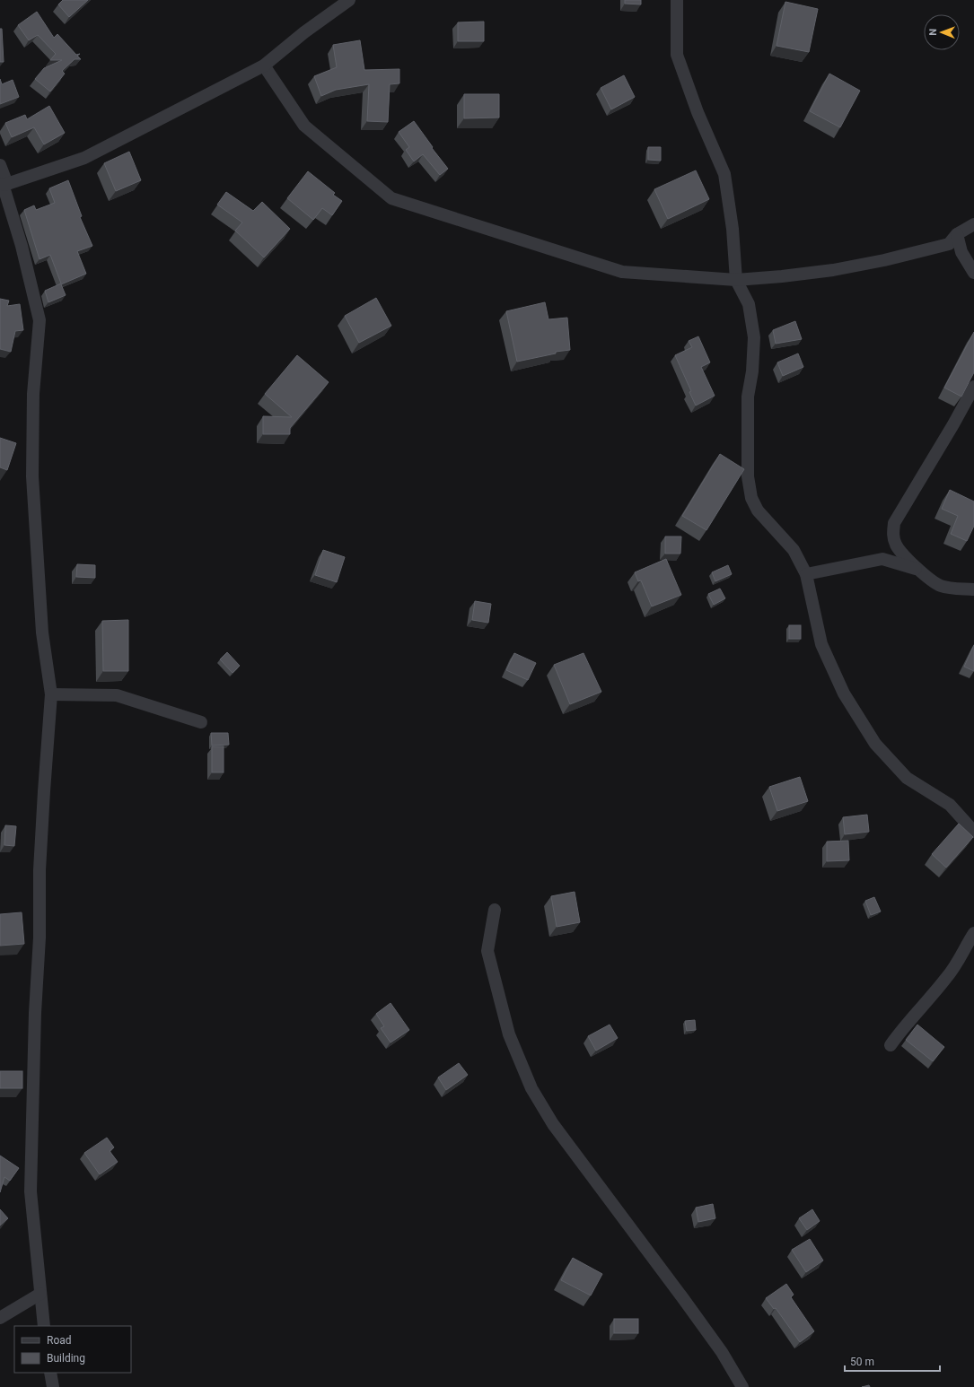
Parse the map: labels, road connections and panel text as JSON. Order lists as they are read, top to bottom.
{
  "legend": ["Road", "Building"],
  "scale_bar": "50 m",
  "north": "left"
}
